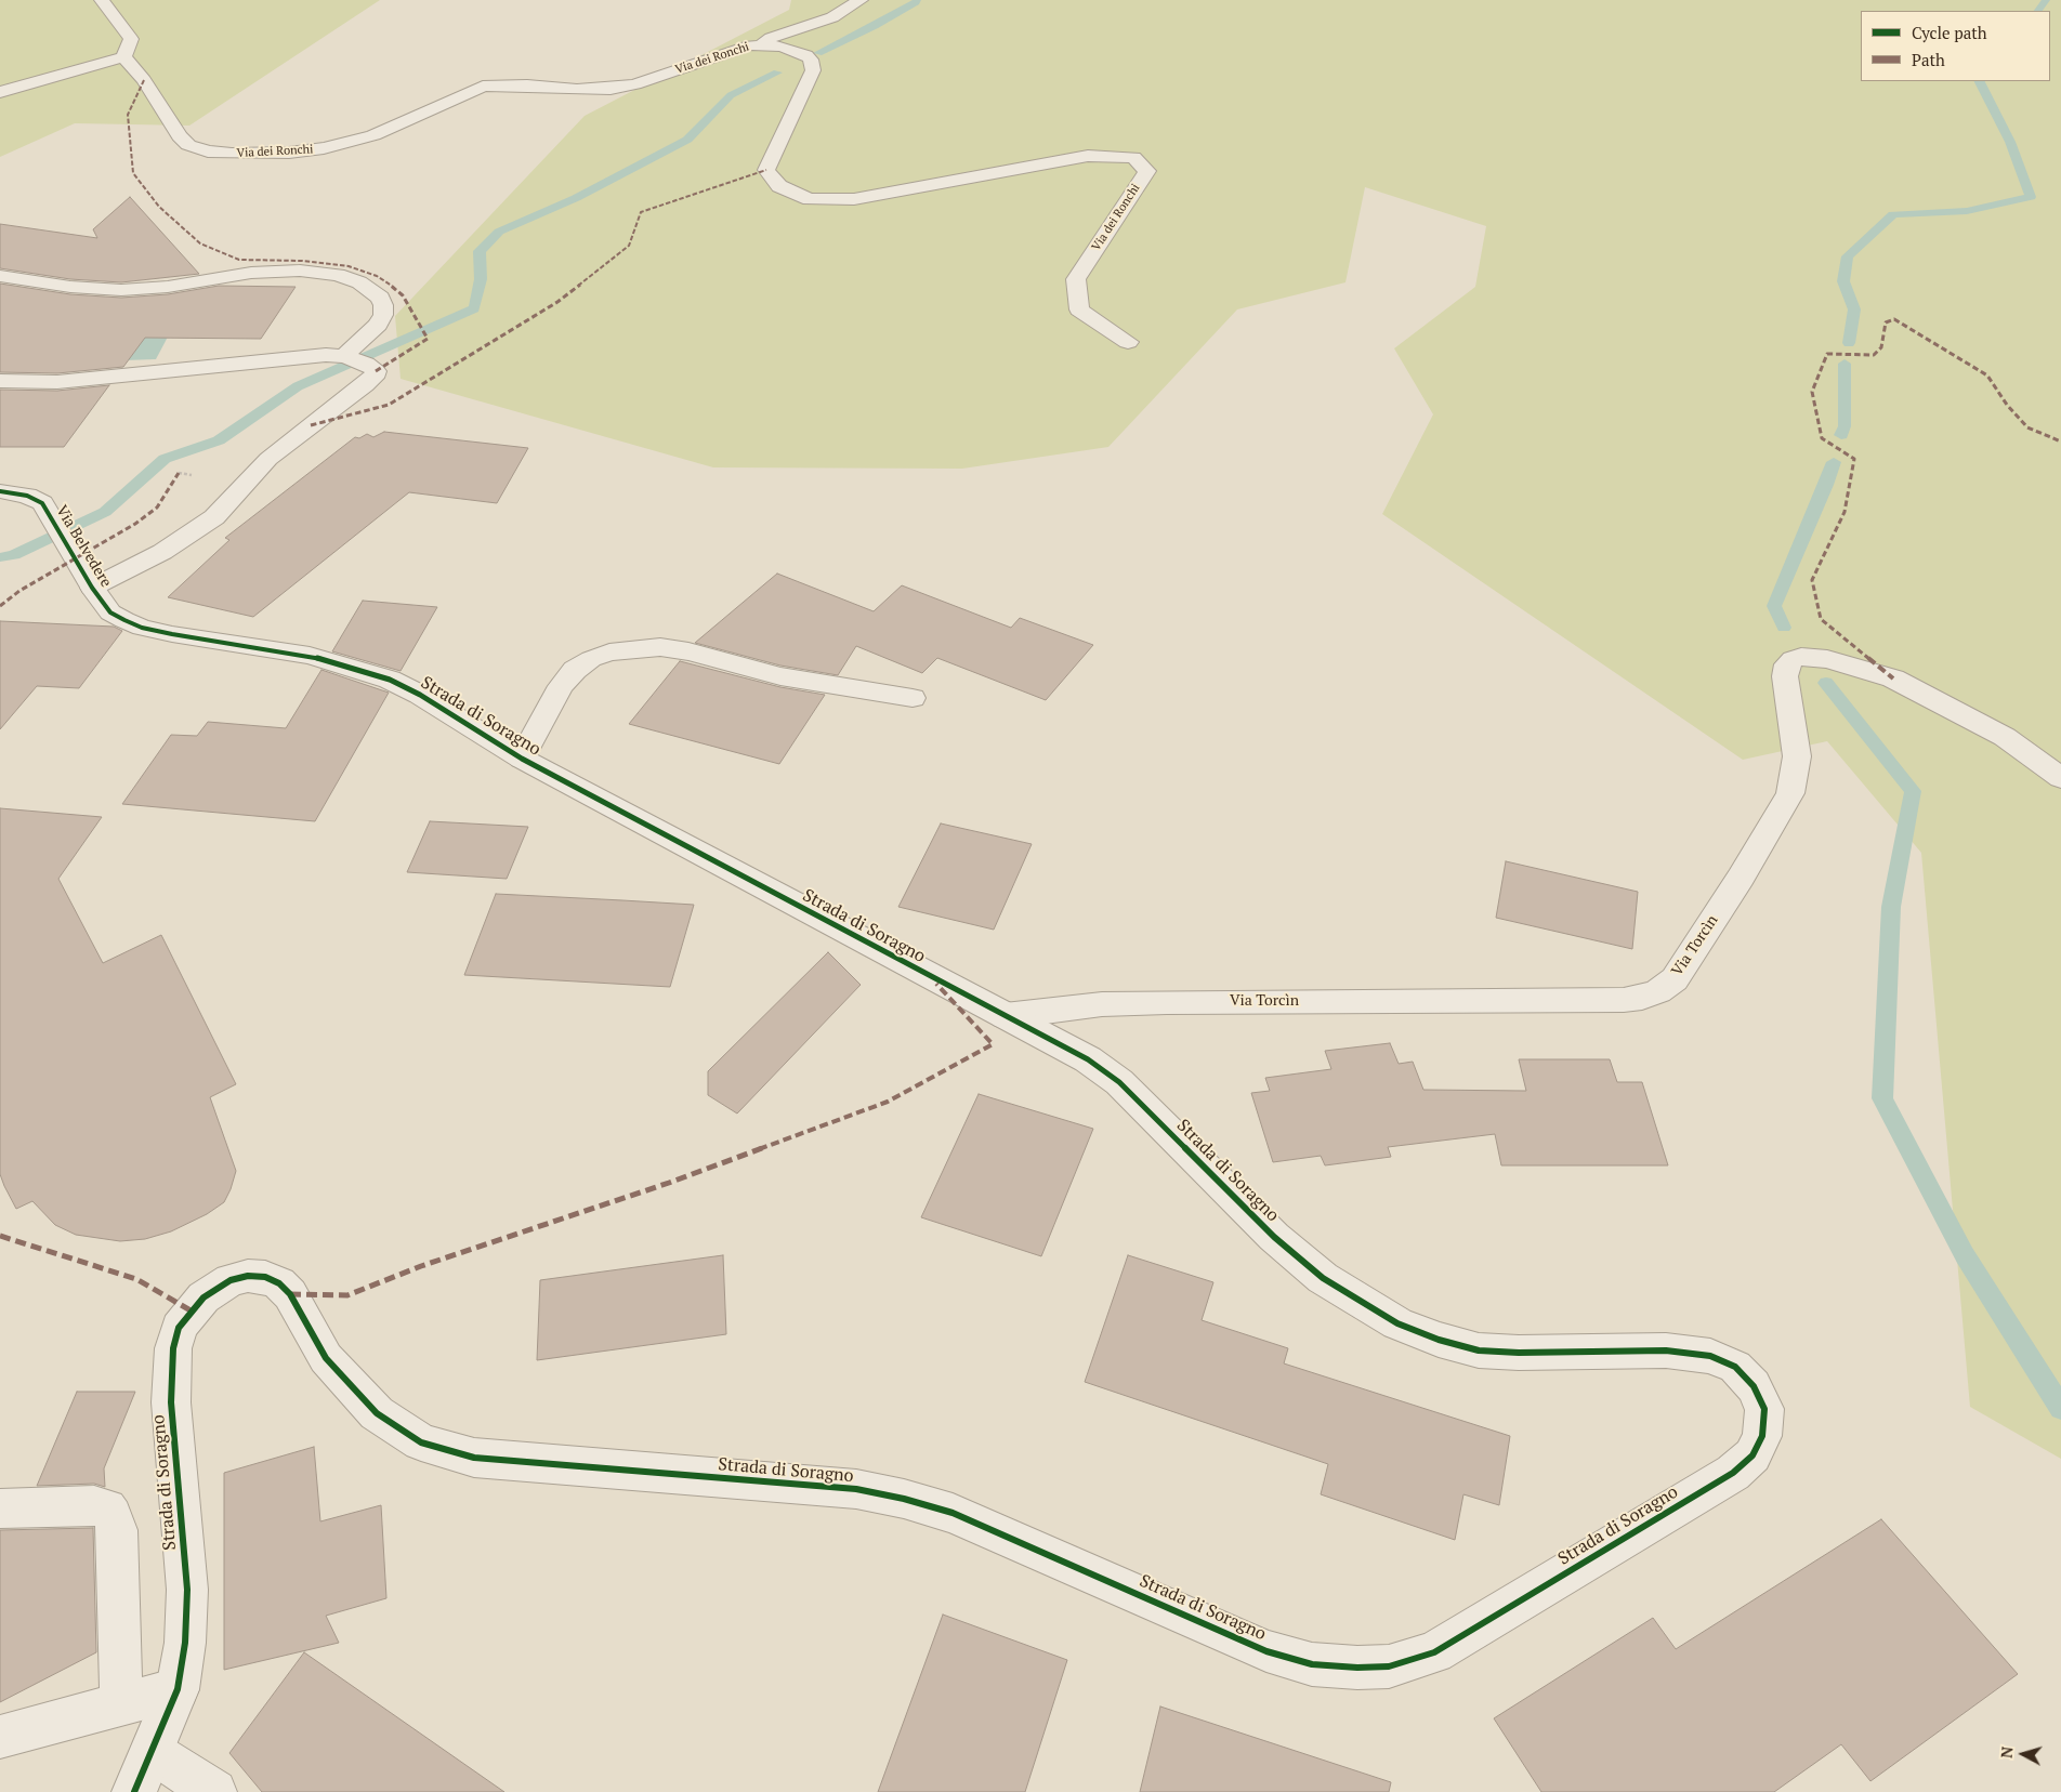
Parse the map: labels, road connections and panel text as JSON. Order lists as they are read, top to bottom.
{
  "streets": {
    "street": [
      "Via dei Ronchi",
      "Via Belvedere",
      "Strada di Soragno",
      "Via Torcìn"
    ]
  },
  "crossings": [
    ["Via Belvedere", "Strada di Soragno"],
    ["Strada di Soragno", "Via Torcìn"]
  ],
  "legend": ["Cycle path", "Path"],
  "north": "left"
}
